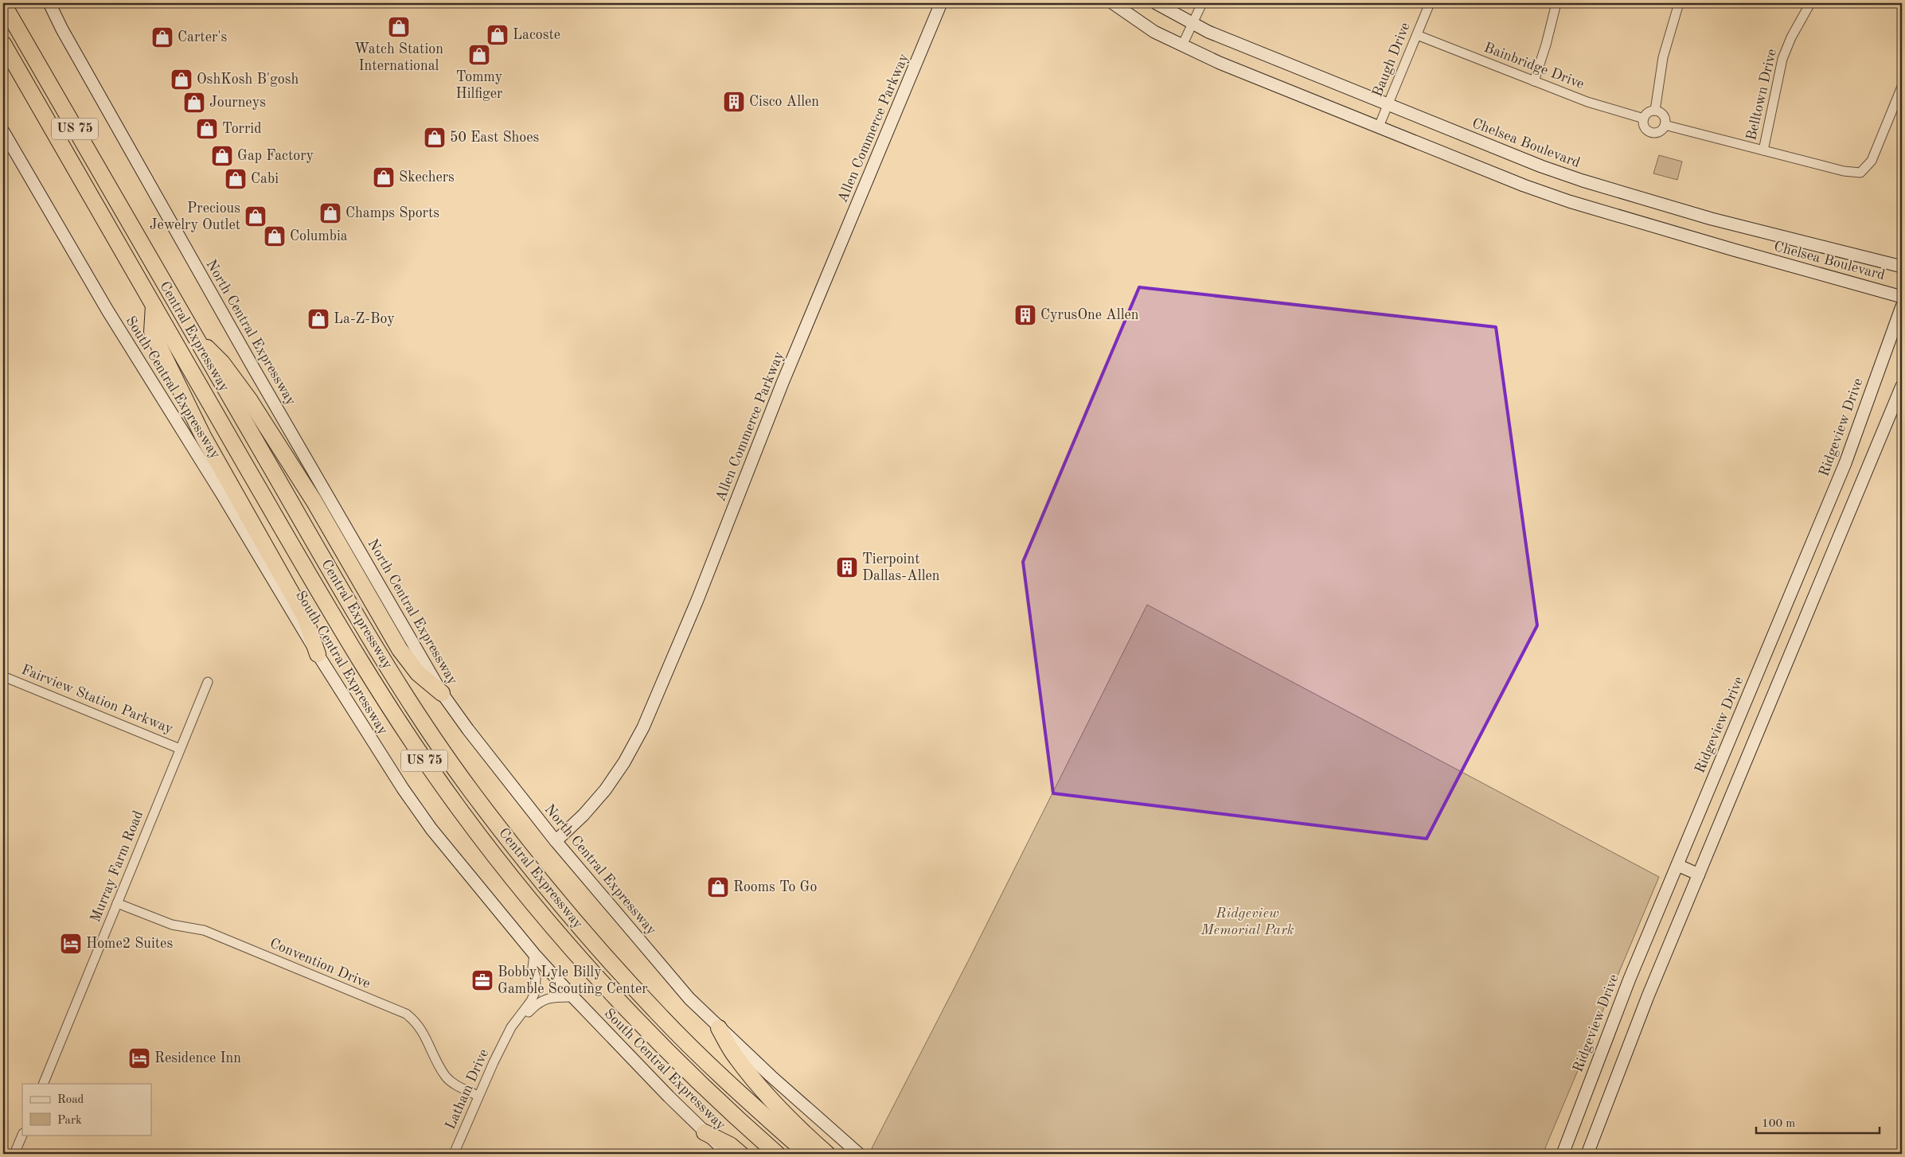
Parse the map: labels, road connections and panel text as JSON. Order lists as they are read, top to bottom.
{
  "streets": {
    "highway": ["US 75", "Central Expressway"],
    "main road": [
      "Allen Commerce Parkway",
      "Chelsea Boulevard",
      "North Central Expressway",
      "South Central Expressway",
      "Ridgeview Drive"
    ],
    "street": [
      "Baugh Drive",
      "Bainbridge Drive",
      "Belltown Drive",
      "Fairview Station Parkway",
      "Murray Farm Road",
      "Convention Drive",
      "Latham Drive"
    ]
  },
  "crossings": [
    ["Baugh Drive", "Bainbridge Drive"],
    ["Baugh Drive", "Chelsea Boulevard"],
    ["Allen Commerce Parkway", "North Central Expressway"],
    ["South Central Expressway", "Latham Drive"],
    ["Fairview Station Parkway", "Murray Farm Road"],
    ["Murray Farm Road", "Convention Drive"],
    ["Convention Drive", "Latham Drive"]
  ],
  "parks": ["Ridgeview Memorial Park"],
  "places": {
    "shop": [
      "Watch Station International",
      "Lacoste",
      "Carter's",
      "Tommy Hilfiger",
      "OshKosh B'gosh",
      "Journeys",
      "Torrid",
      "50 East Shoes",
      "Gap Factory",
      "Skechers",
      "Cabi",
      "Champs Sports",
      "Precious Jewelry Outlet",
      "Columbia",
      "La-Z-Boy",
      "Rooms To Go"
    ],
    "building": ["Cisco Allen", "CyrusOne Allen", "Tierpoint Dallas-Allen"],
    "hotel": ["Home2 Suites", "Residence Inn"],
    "office": ["Bobby Lyle Billy Gamble Scouting Center"]
  },
  "legend": ["Road", "Park"],
  "scale_bar": "100 m"
}
